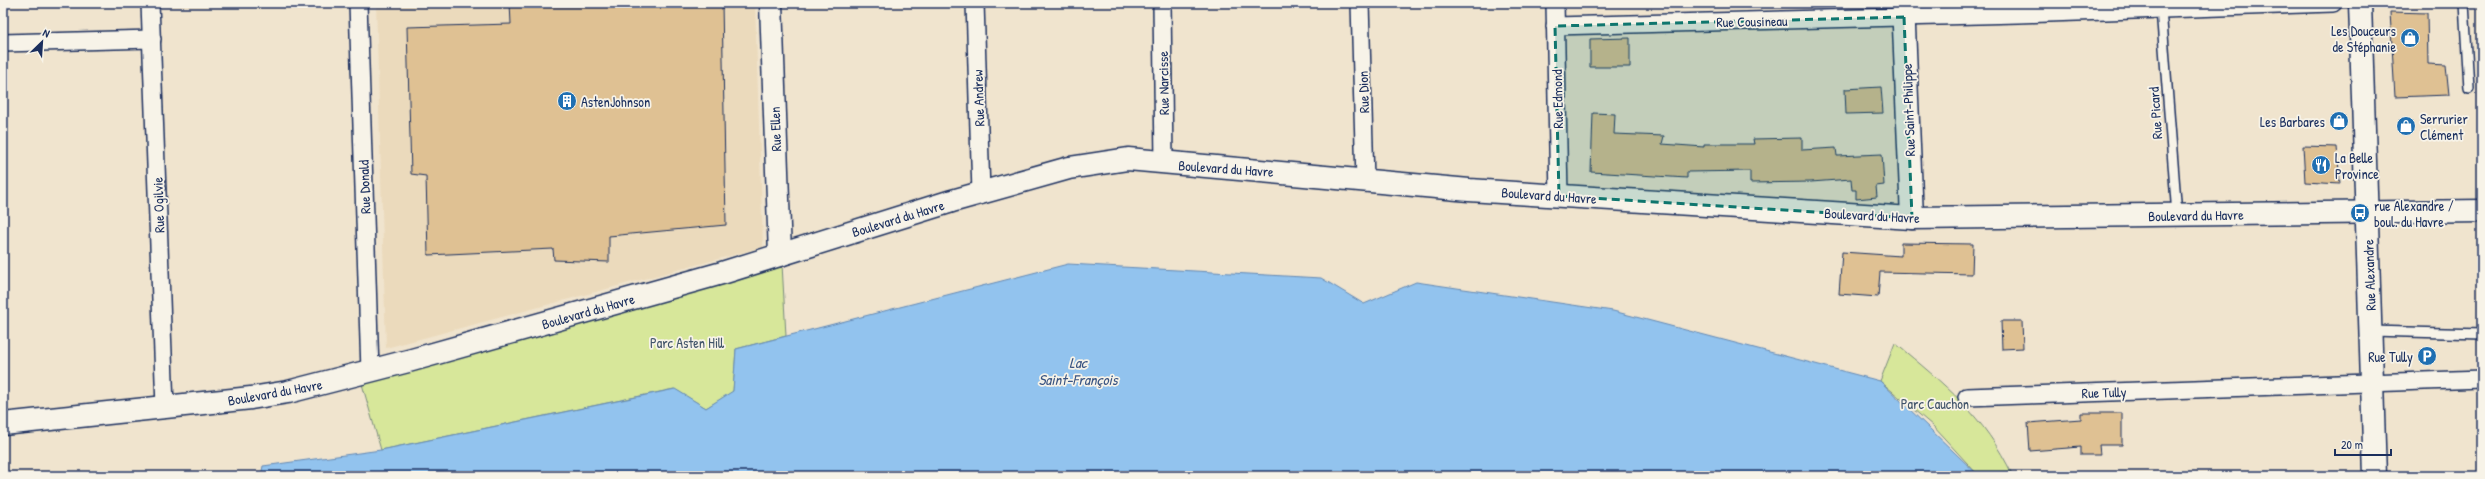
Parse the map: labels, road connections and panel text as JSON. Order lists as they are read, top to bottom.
{
  "streets": {
    "street": [
      "Rue Cousineau",
      "Rue Narcisse",
      "Rue Dion",
      "Rue Andrew",
      "Rue Edmond",
      "Rue Saint-Philippe",
      "Rue Ellen",
      "Boulevard du Havre",
      "Rue Donald",
      "Rue Ogilvie",
      "Rue Alexandre",
      "Rue Tully"
    ],
    "lane": ["Rue Picard"]
  },
  "crossings": [
    ["Rue Cousineau", "Rue Edmond"],
    ["Rue Cousineau", "Rue Saint-Philippe"],
    ["Rue Cousineau", "Rue Picard"],
    ["Rue Narcisse", "Boulevard du Havre"],
    ["Rue Dion", "Boulevard du Havre"],
    ["Rue Andrew", "Boulevard du Havre"],
    ["Rue Edmond", "Boulevard du Havre"],
    ["Rue Saint-Philippe", "Boulevard du Havre"],
    ["Rue Picard", "Boulevard du Havre"],
    ["Rue Ellen", "Boulevard du Havre"],
    ["Boulevard du Havre", "Rue Donald"],
    ["Boulevard du Havre", "Rue Ogilvie"],
    ["Boulevard du Havre", "Rue Alexandre"],
    ["Rue Alexandre", "Rue Tully"]
  ],
  "water": ["Lac Saint-François"],
  "parks": ["Parc Asten Hill", "Parc Cauchon"],
  "places": {
    "shop": ["Les Douceurs de Stéphanie", "Les Barbares", "Serrurier Clément"],
    "building": ["AstenJohnson"],
    "restaurant": ["La Belle Province"],
    "bus stop": ["rue Alexandre / boul. du Havre"],
    "parking": ["Rue Tully"]
  },
  "scale_bar": "20 m",
  "north": "top right"
}
